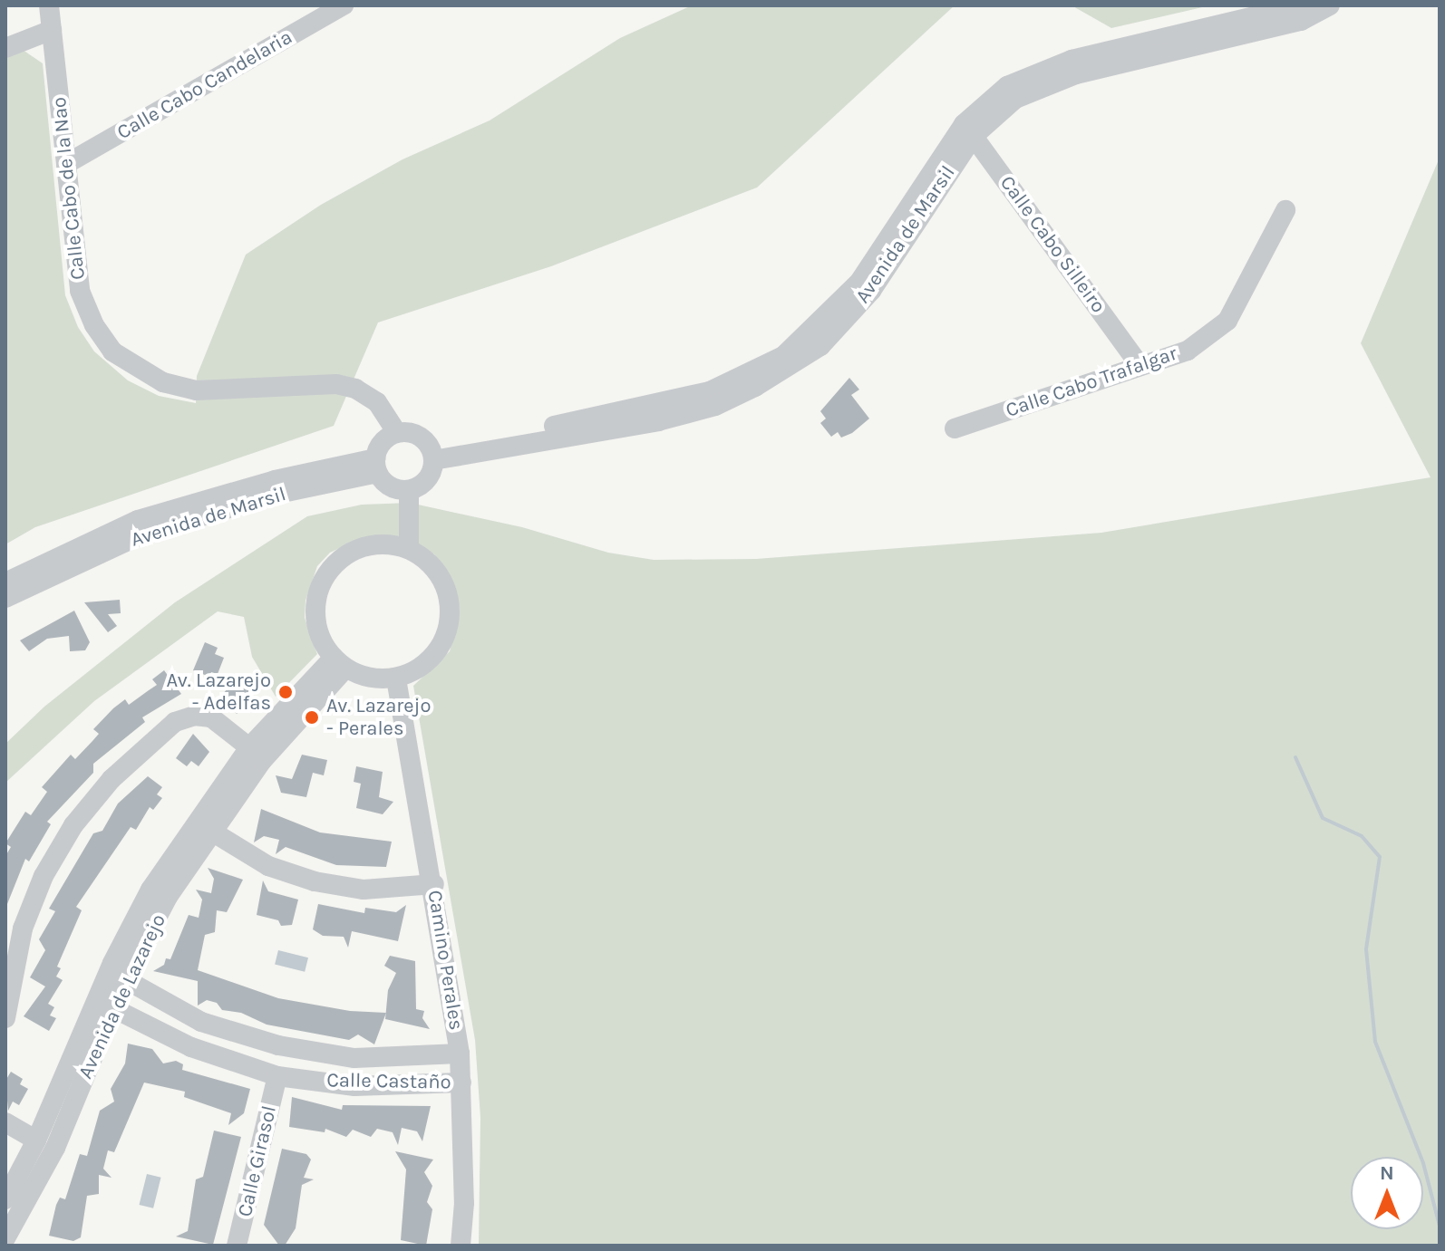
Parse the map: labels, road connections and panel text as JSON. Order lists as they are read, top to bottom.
{
  "streets": {
    "street": [
      "Calle Cabo Candelaria",
      "Calle Cabo de la Nao",
      "Avenida de Marsil",
      "Calle Cabo Silleiro",
      "Calle Cabo Trafalgar",
      "Camino Perales",
      "Avenida de Lazarejo",
      "Calle Castaño",
      "Calle Girasol"
    ]
  },
  "crossings": [
    ["Calle Cabo Candelaria", "Calle Cabo de la Nao"],
    ["Calle Cabo de la Nao", "Avenida de Marsil"],
    ["Avenida de Marsil", "Calle Cabo Silleiro"],
    ["Calle Cabo Silleiro", "Calle Cabo Trafalgar"],
    ["Camino Perales", "Avenida de Lazarejo"],
    ["Camino Perales", "Calle Castaño"],
    ["Avenida de Lazarejo", "Calle Castaño"],
    ["Calle Castaño", "Calle Girasol"]
  ],
  "places": ["Av. Lazarejo - Adelfas", "Av. Lazarejo - Perales"],
  "north": "top"
}
